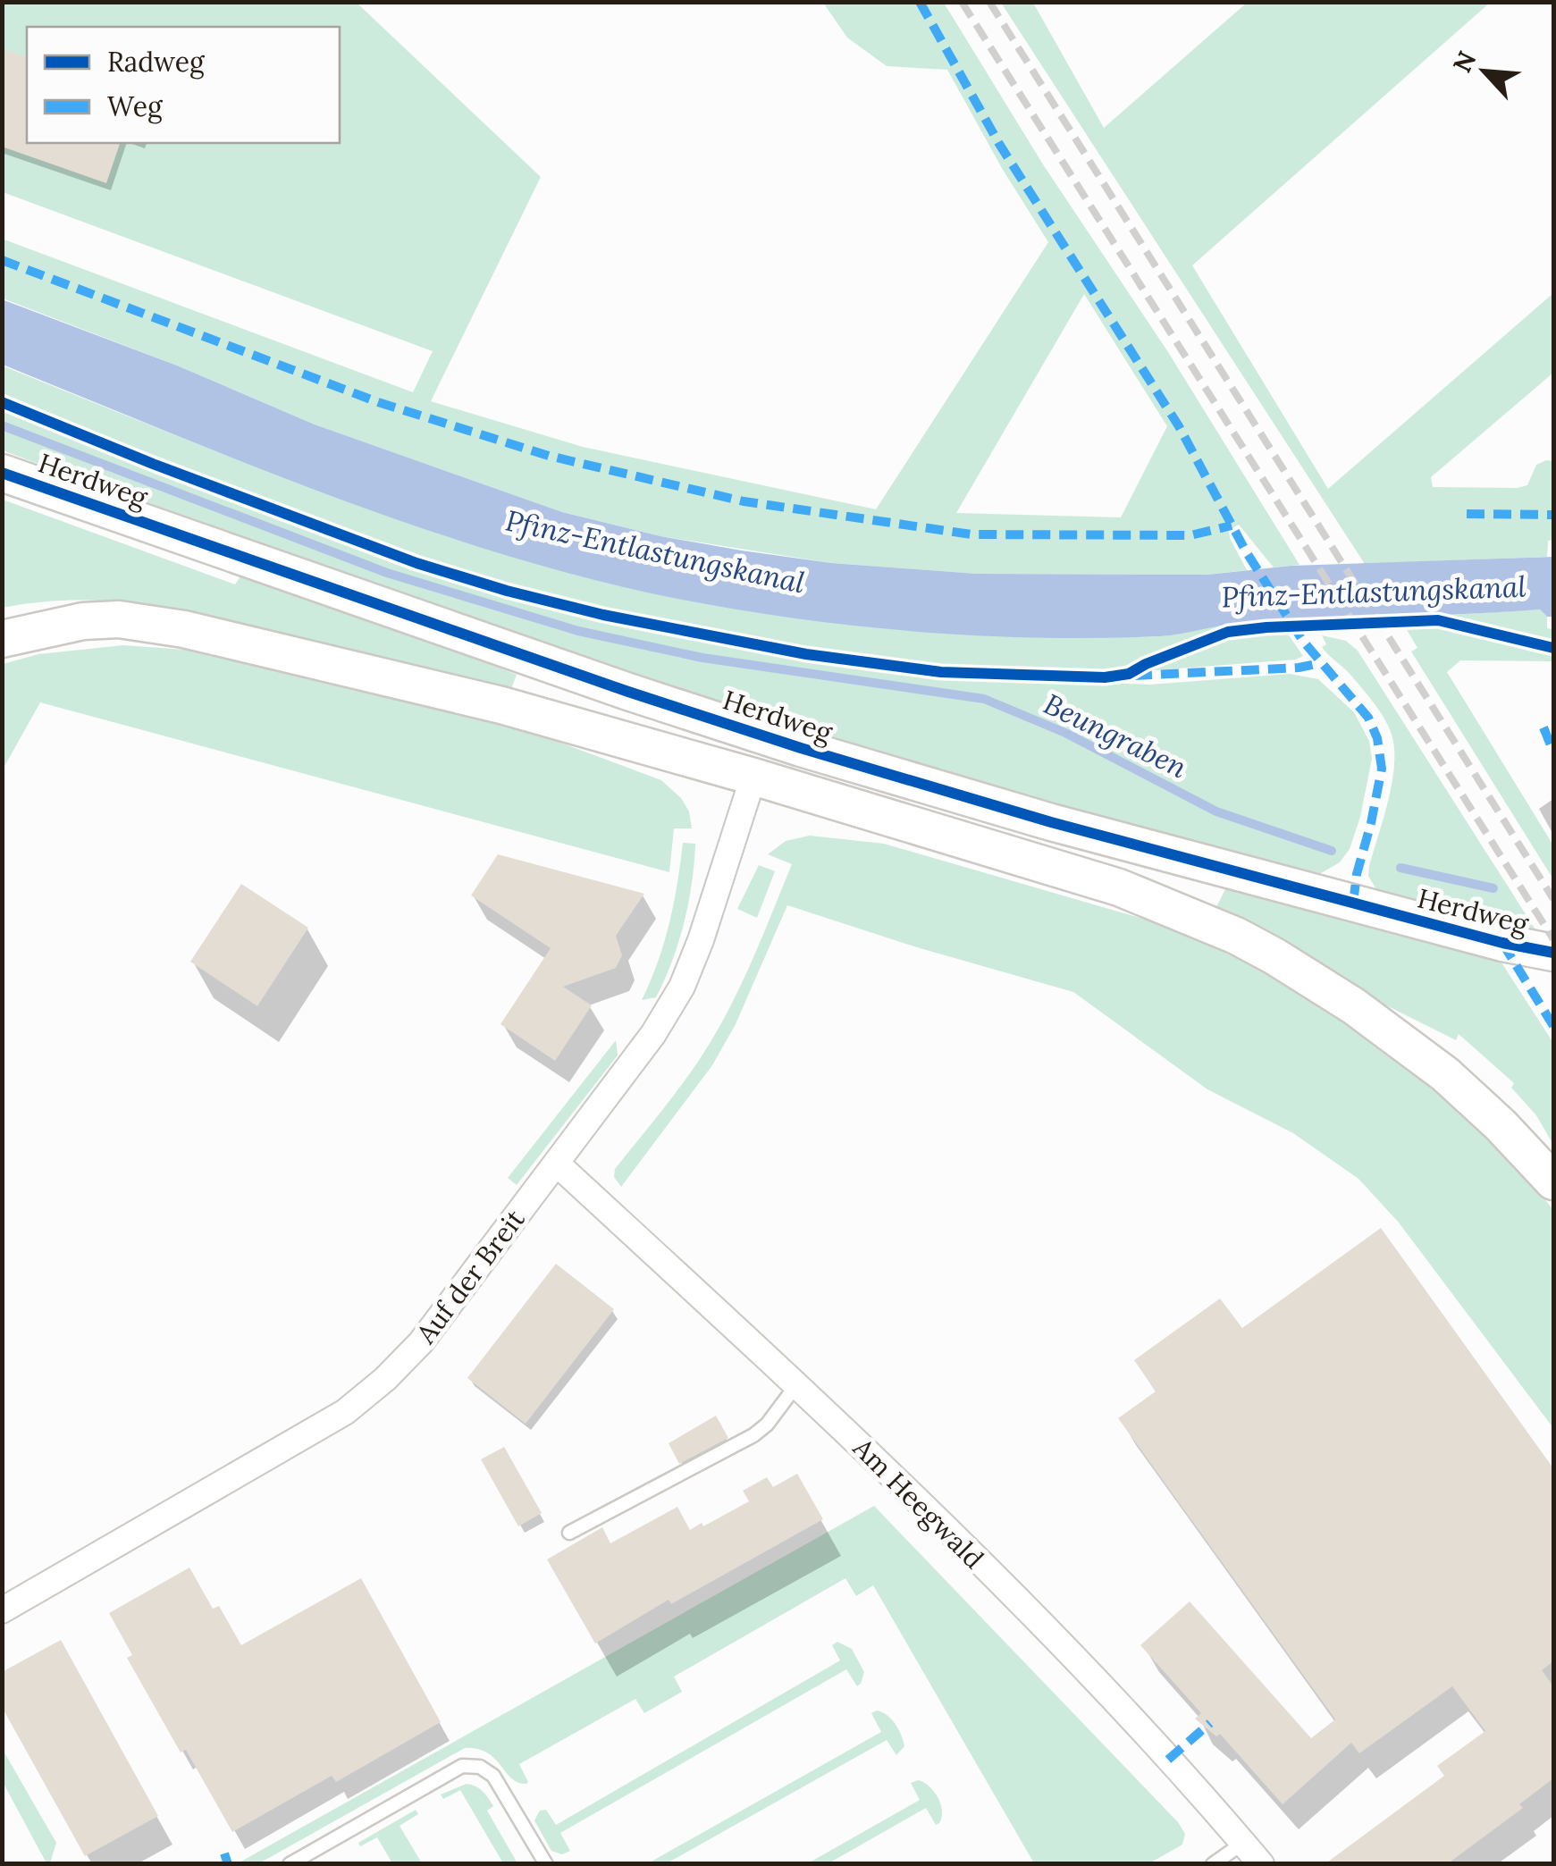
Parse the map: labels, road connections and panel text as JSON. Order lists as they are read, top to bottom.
{
  "streets": {
    "main road": ["Herdweg"],
    "street": ["Auf der Breit", "Am Heegwald"]
  },
  "crossings": [
    ["Auf der Breit", "Am Heegwald"]
  ],
  "water": ["Pfinz-Entlastungskanal", "Beungraben"],
  "legend": ["Radweg", "Weg"],
  "north": "top left"
}
